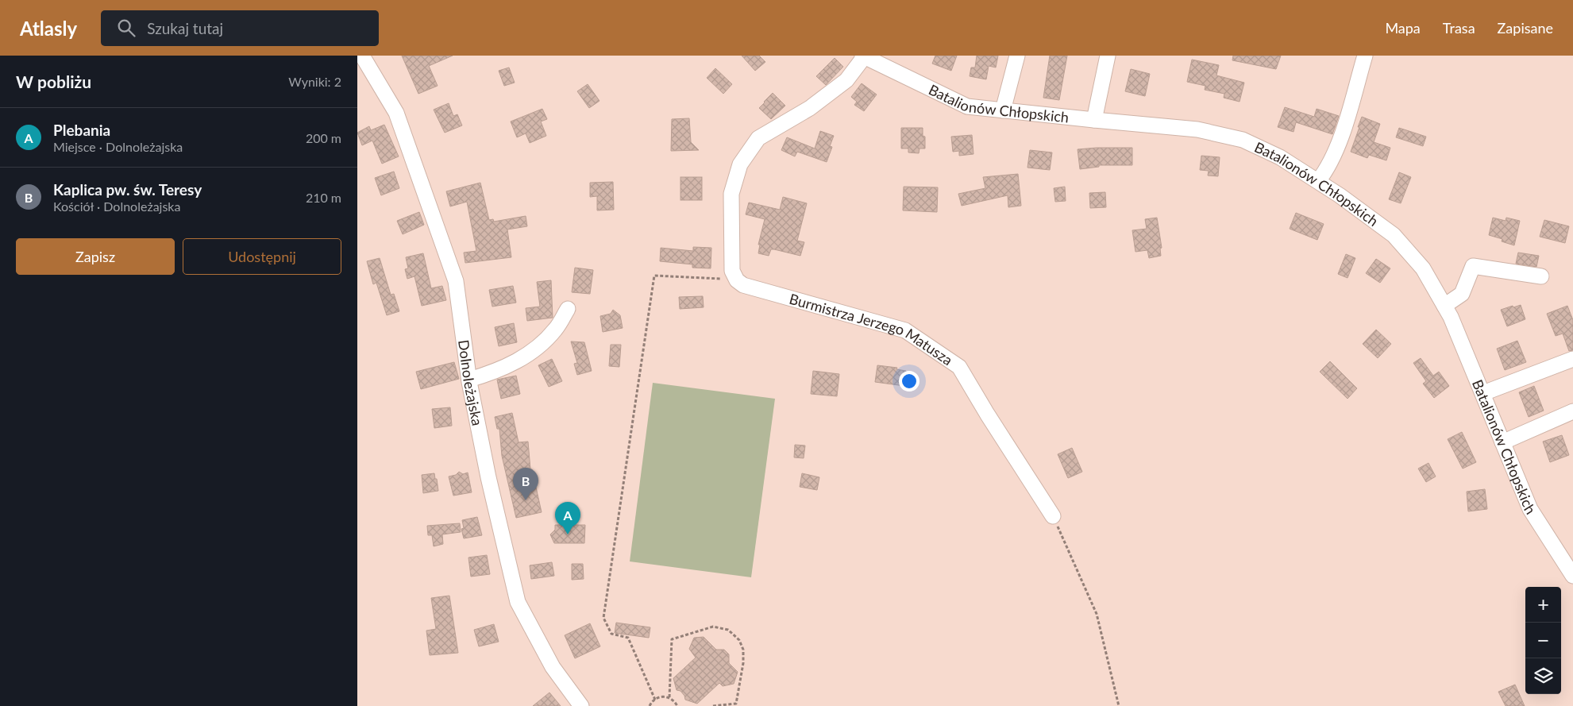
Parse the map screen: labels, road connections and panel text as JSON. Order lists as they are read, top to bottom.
{
  "streets": {
    "street": ["Batalionów Chłopskich", "Burmistrza Jerzego Matusza", "Dolnoleżajska"]
  },
  "page": {
    "header": "Atlasly",
    "search": "Szukaj tutaj",
    "nav": ["Mapa", "Trasa", "Zapisane"],
    "heading": ["W pobliżu", "Wyniki: 2"],
    "list": [
      {
        "mark": "A",
        "name": "Plebania",
        "note": "Miejsce · Dolnoleżajska",
        "value": "200 m"
      },
      {
        "mark": "B",
        "name": "Kaplica pw. św. Teresy",
        "note": "Kościół · Dolnoleżajska",
        "value": "210 m"
      }
    ],
    "buttons": ["Zapisz", "Udostępnij"],
    "pins": ["B", "A"],
    "map_buttons": ["+", "−"]
  }
}
